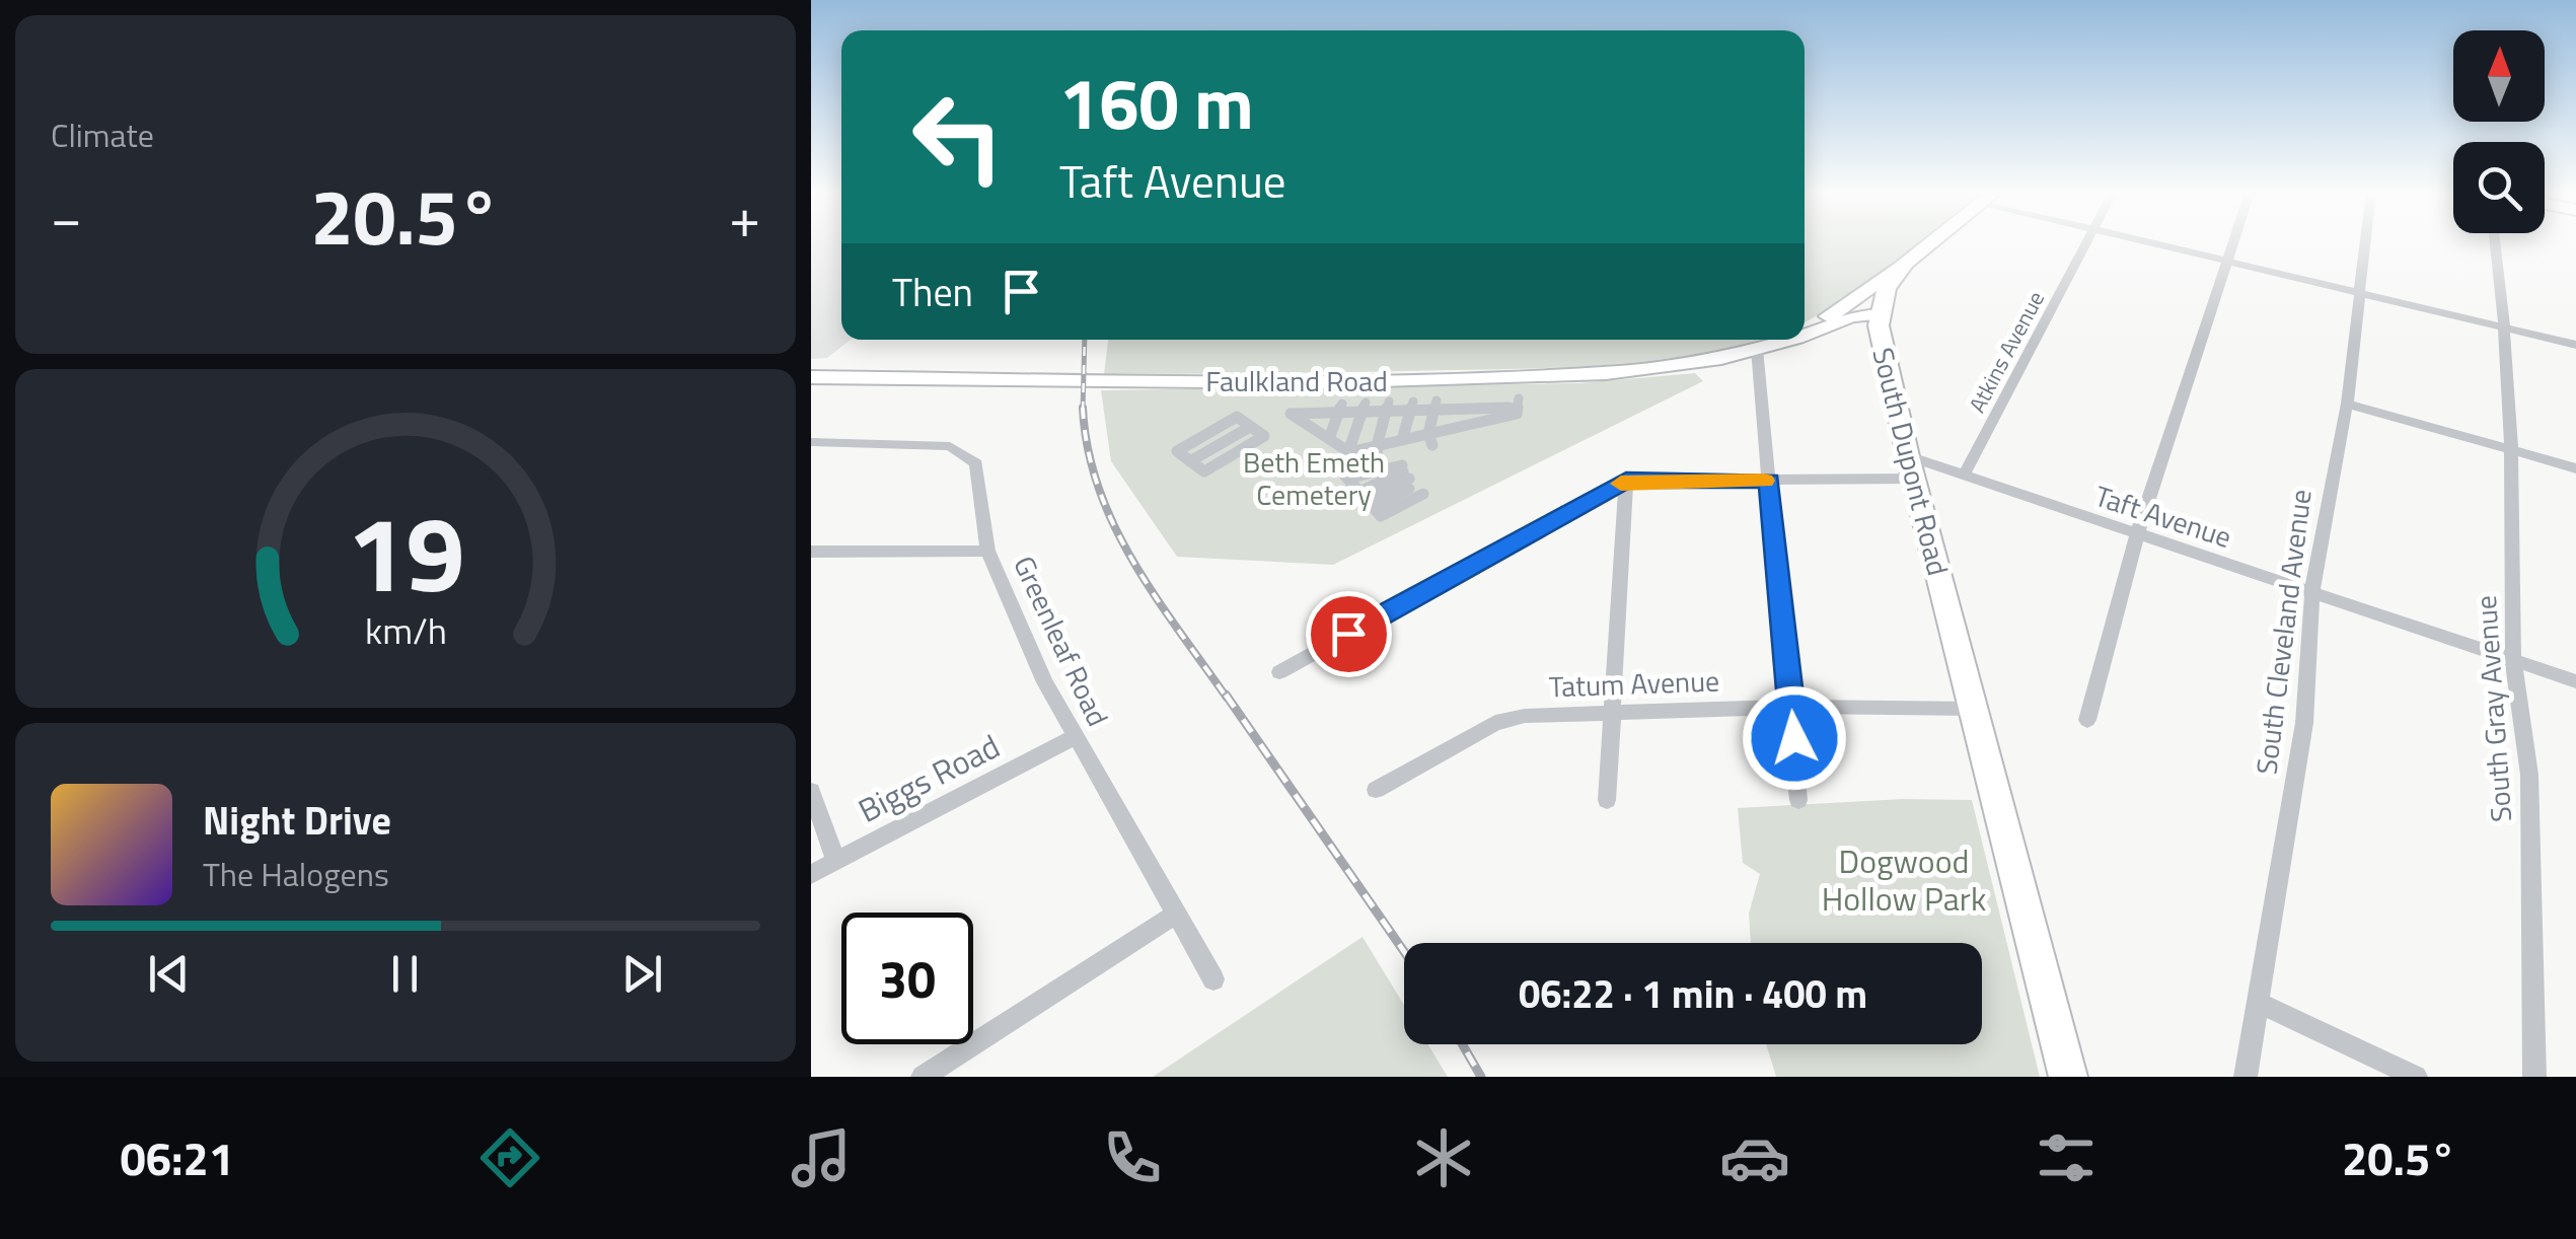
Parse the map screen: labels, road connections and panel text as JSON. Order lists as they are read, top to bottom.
{
  "streets": {
    "main road": ["Faulkland Road", "South Dupont Road"],
    "street": [
      "Atkins Avenue",
      "Taft Avenue",
      "South Cleveland Avenue",
      "Greenleaf Road",
      "Tatum Avenue",
      "South Gray Avenue",
      "Biggs Road"
    ]
  },
  "crossings": [
    ["Atkins Avenue", "Taft Avenue"],
    ["Faulkland Road", "South Dupont Road"],
    ["South Dupont Road", "Taft Avenue"],
    ["South Dupont Road", "Tatum Avenue"],
    ["Taft Avenue", "South Cleveland Avenue"],
    ["Taft Avenue", "South Gray Avenue"],
    ["Greenleaf Road", "Biggs Road"]
  ],
  "parks": ["Beth Emeth Cemetery", "Dogwood Hollow Park"],
  "north": "top",
  "page": {
    "tile": "Climate",
    "turn": ["160 m", "Taft Avenue"],
    "heat": ["−", "20.5°", "+"],
    "then": "Then",
    "song": ["Night Drive", "The Halogens"],
    "limit": "30",
    "trip": "06:22 · 1 min · 400 m",
    "tabs": ["06:21", "20.5°"],
    "gauge": ["19", "km/h"]
  }
}
